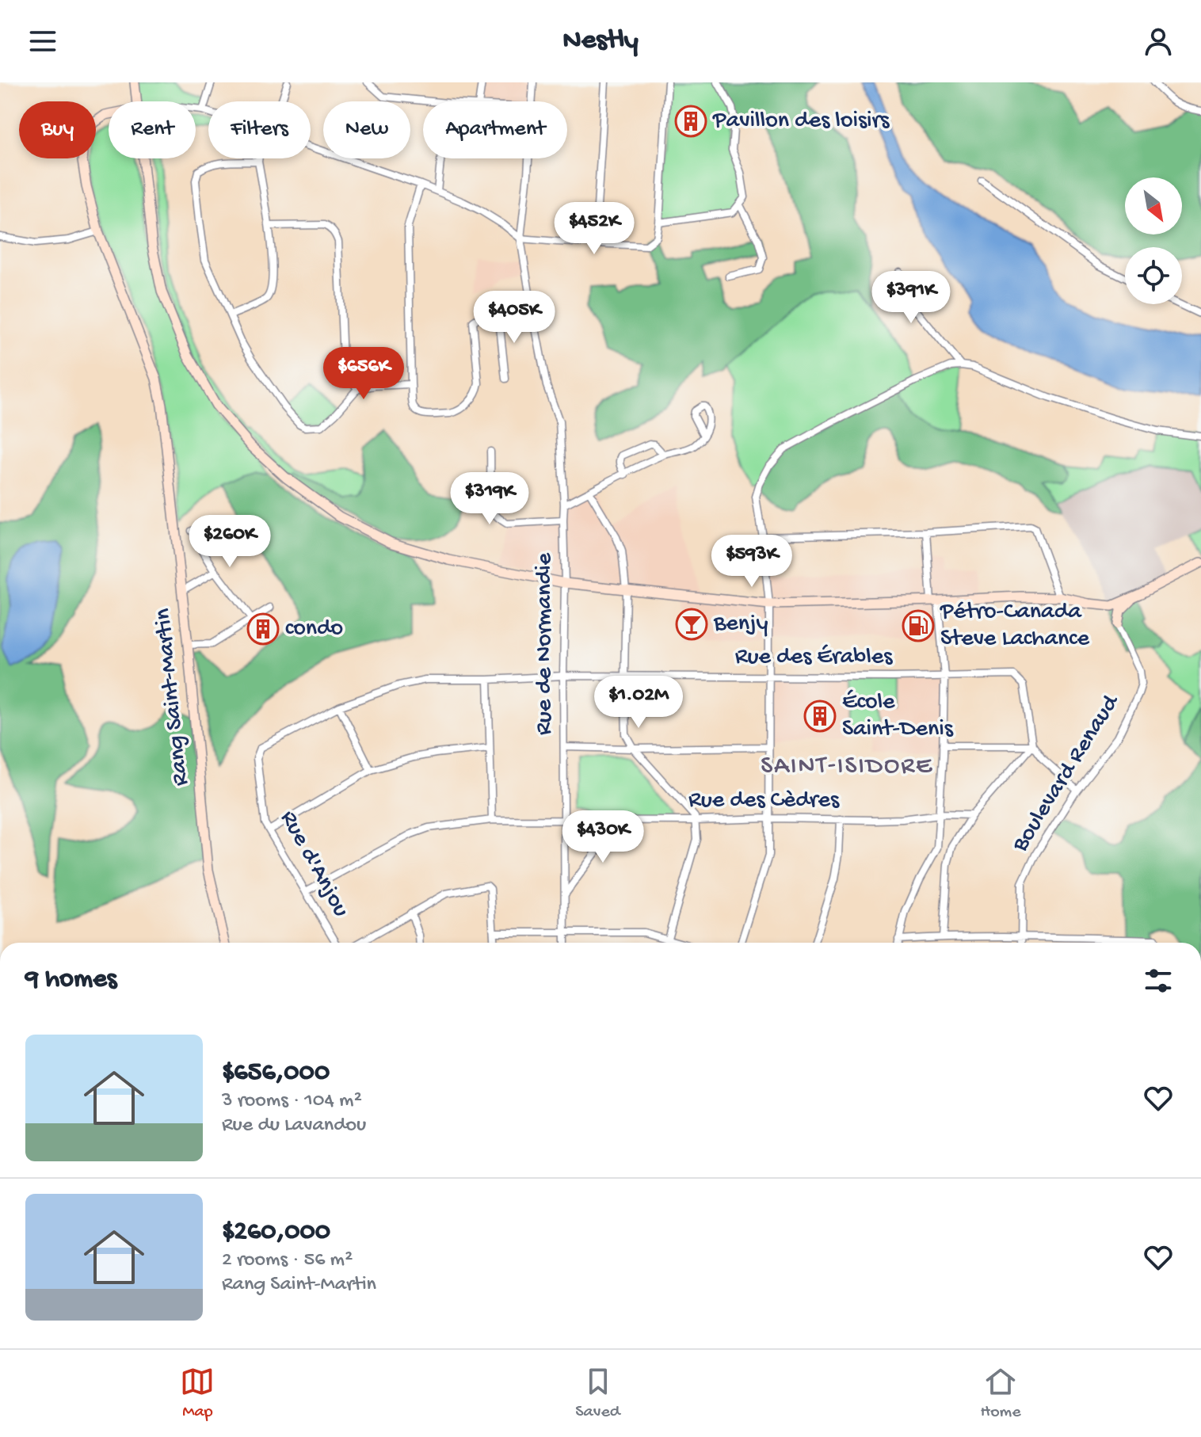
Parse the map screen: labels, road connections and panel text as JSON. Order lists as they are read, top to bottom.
{
  "streets": {
    "main road": ["Rang Saint-Martin"],
    "street": [
      "Rue de Normandie",
      "Rue des Érables",
      "Boulevard Renaud",
      "Rue des Cèdres",
      "Rue d'Anjou"
    ]
  },
  "crossings": [
    ["Rue de Normandie", "Rue des Érables"],
    ["Rue de Normandie", "Rue des Cèdres"],
    ["Rue des Érables", "Rue d'Anjou"],
    ["Rue des Cèdres", "Rue d'Anjou"]
  ],
  "districts": ["SAINT-ISIDORE"],
  "places": {
    "building": ["Pavillon des loisirs", "condo", "École Saint-Denis"],
    "bar": ["Benjy"],
    "fuel station": ["Pétro-Canada Steve Lachance"]
  },
  "north": "bottom right",
  "page": {
    "header": "Nestly",
    "chip": [
      "Buy",
      "Rent",
      "Filters",
      "New",
      "Apartment"
    ],
    "price": [
      "$452K",
      "$391K",
      "$405K",
      "$656K",
      "$319K",
      "$260K",
      "$593K",
      "$1.02M",
      "$430K"
    ],
    "heading": "9 homes",
    "list": [
      {
        "name": "$656,000",
        "note": "3 rooms · 104 m² · Rue du Lavandou"
      },
      {
        "name": "$260,000",
        "note": "2 rooms · 56 m² · Rang Saint-Martin"
      }
    ],
    "tabs": ["Map", "Saved", "Home"]
  }
}
